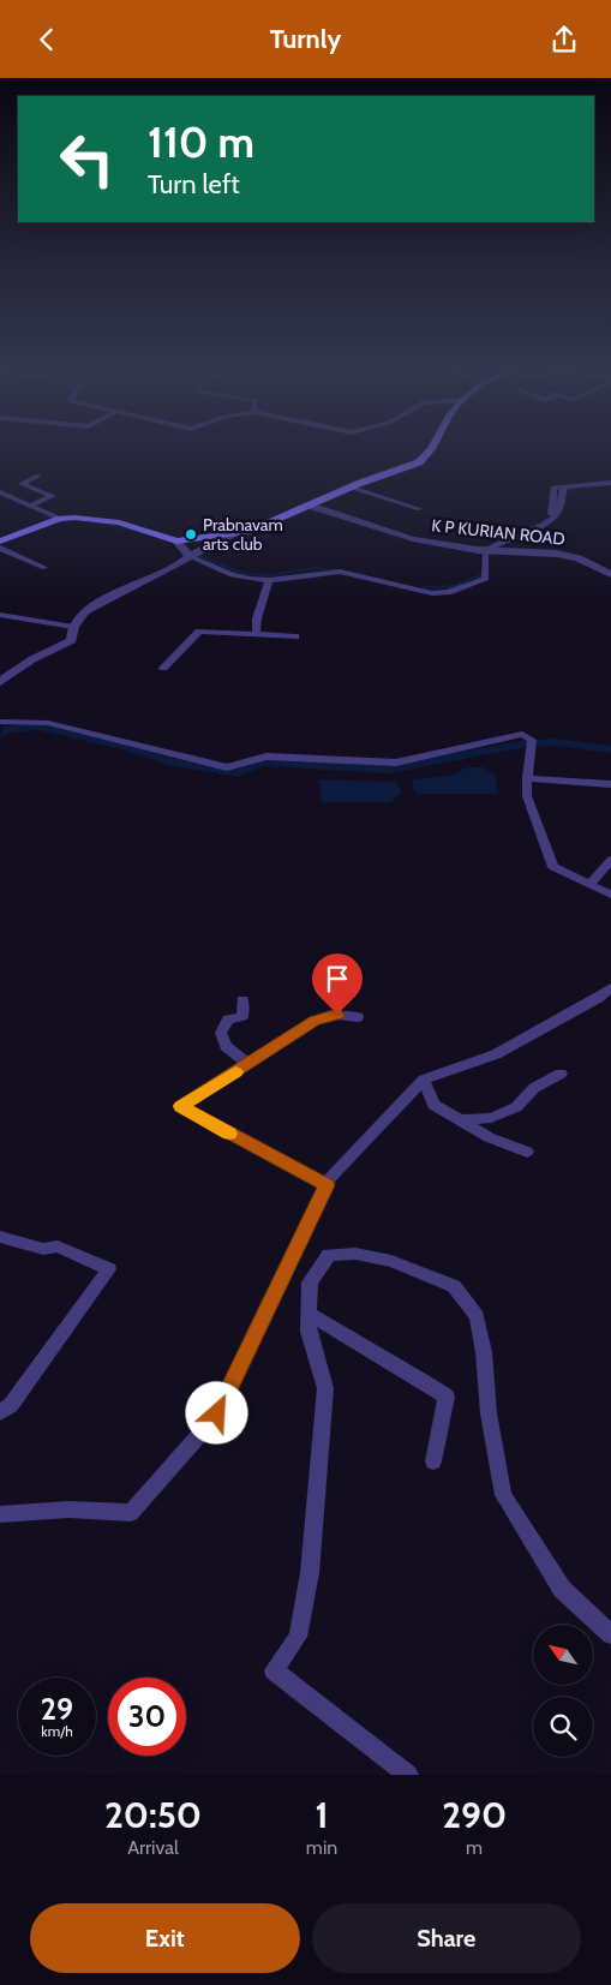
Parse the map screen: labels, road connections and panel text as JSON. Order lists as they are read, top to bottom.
{
  "streets": {
    "street": ["K P KURIAN ROAD"]
  },
  "places": ["Prabnavam arts club"],
  "north": "top left",
  "page": {
    "header": "Turnly",
    "turn": ["110 m", "Turn left"],
    "speed": "29 km/h",
    "limit": "30",
    "eta": [
      "20:50",
      "Arrival",
      "1",
      "min",
      "290",
      "m"
    ],
    "buttons": ["Exit", "Share"]
  }
}
